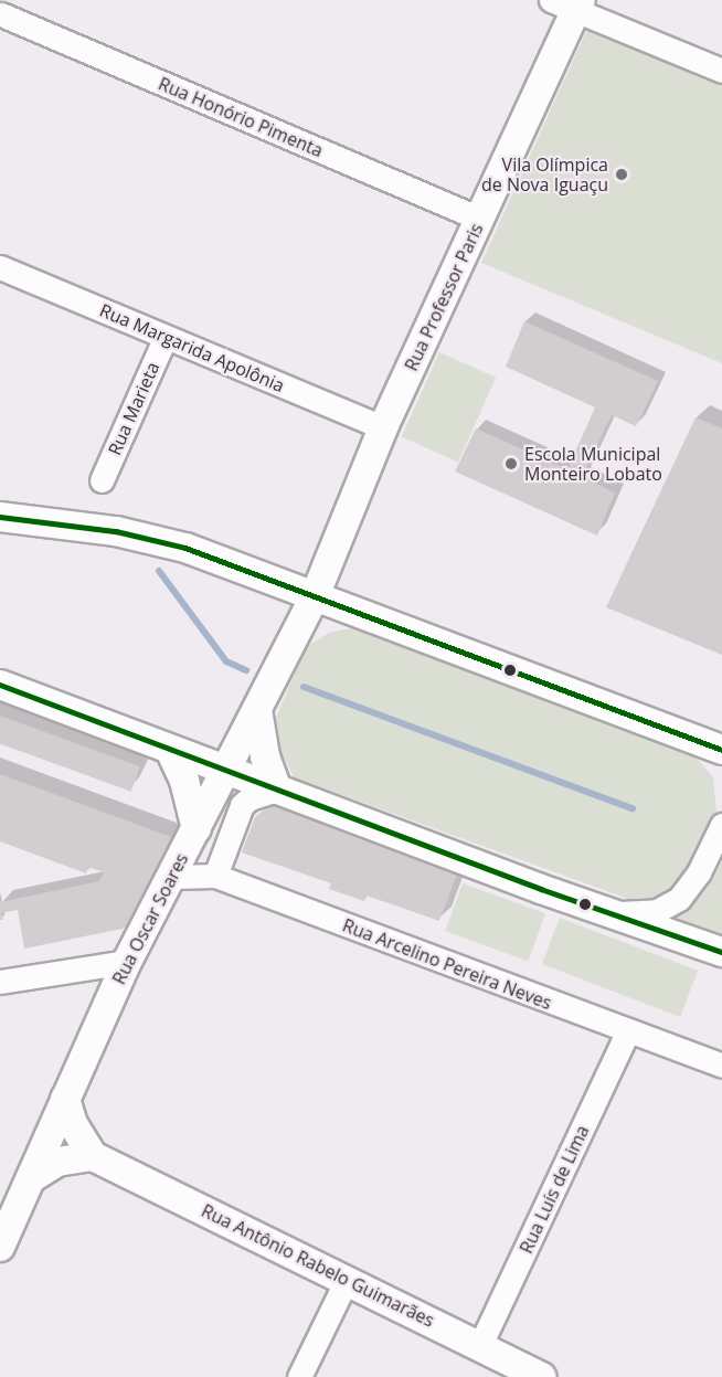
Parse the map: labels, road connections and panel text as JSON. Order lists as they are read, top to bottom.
{
  "streets": {
    "main road": ["Rua Professor Paris", "Rua Oscar Soares", "Rua Antônio Rabelo Guimarães"],
    "street": [
      "Rua Honório Pimenta",
      "Rua Margarida Apolônia",
      "Rua Marieta",
      "Rua Arcelino Pereira Neves",
      "Rua Luís de Lima"
    ]
  },
  "crossings": [
    ["Rua Honório Pimenta", "Rua Professor Paris"],
    ["Rua Professor Paris", "Rua Margarida Apolônia"],
    ["Rua Professor Paris", "Rua Oscar Soares"],
    ["Rua Margarida Apolônia", "Rua Marieta"],
    ["Rua Oscar Soares", "Rua Arcelino Pereira Neves"],
    ["Rua Arcelino Pereira Neves", "Rua Luís de Lima"],
    ["Rua Luís de Lima", "Rua Antônio Rabelo Guimarães"]
  ],
  "places": ["Vila Olímpica de Nova Iguaçu", "Escola Municipal Monteiro Lobato"]
}
